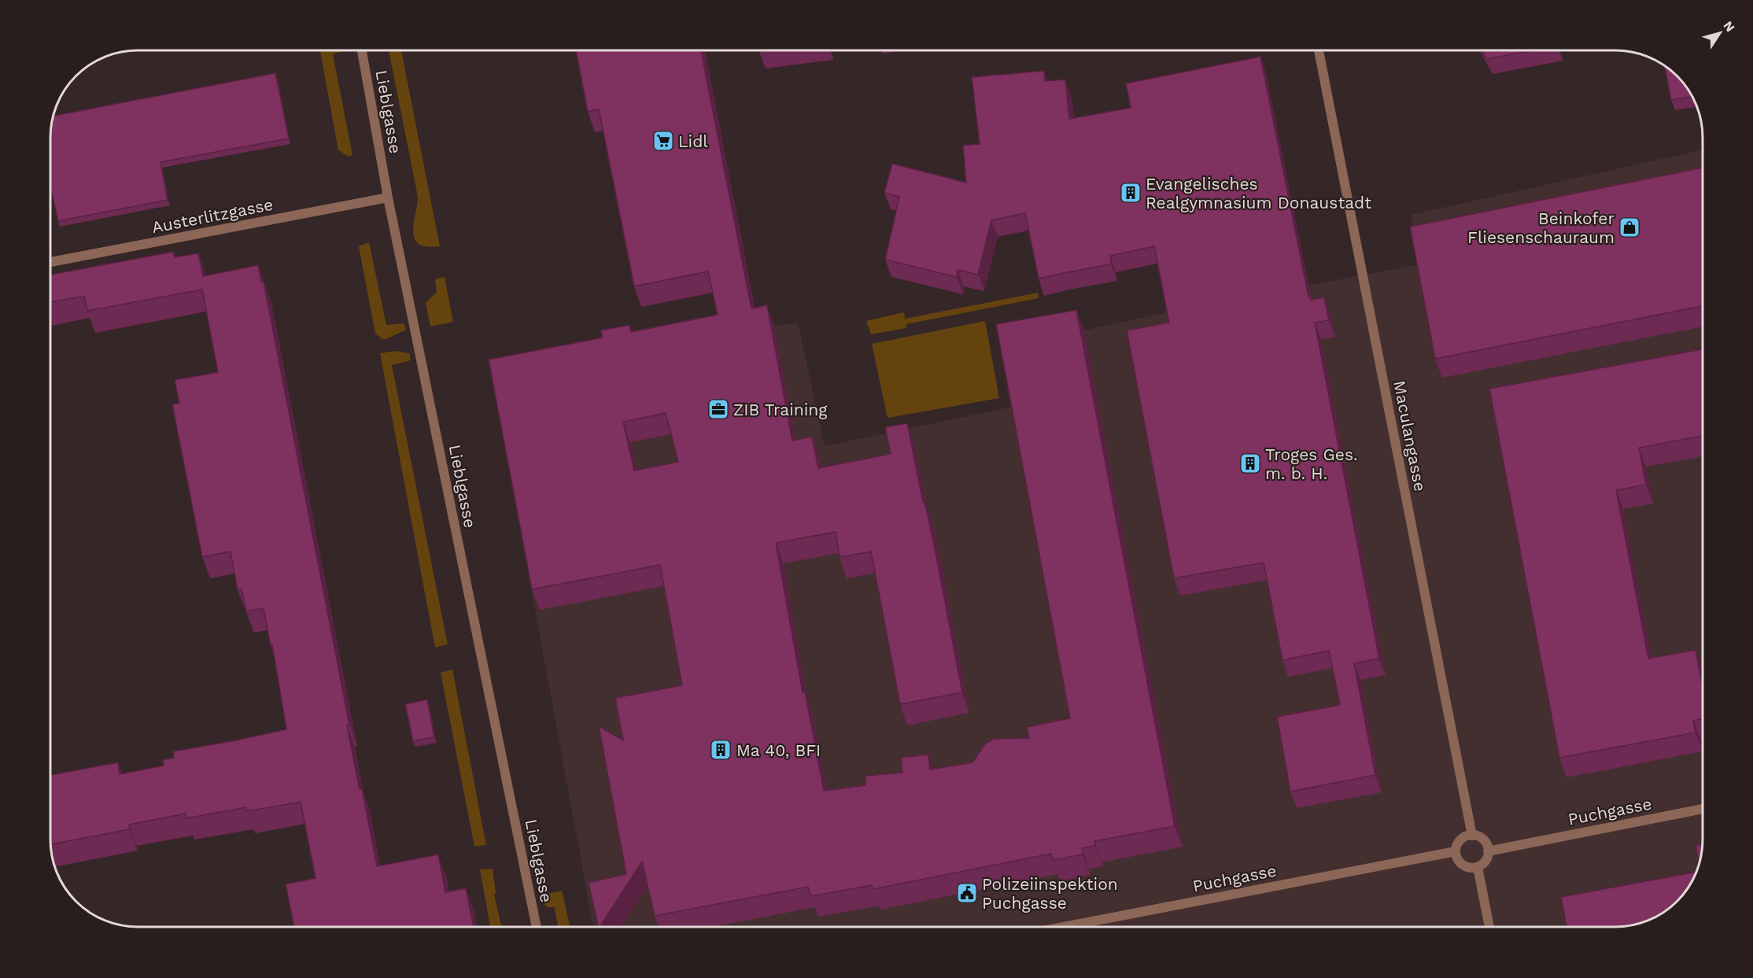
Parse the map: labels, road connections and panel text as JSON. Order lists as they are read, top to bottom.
{
  "streets": {
    "street": [
      "Lieblgasse",
      "Austerlitzgasse",
      "Maculangasse",
      "Puchgasse"
    ]
  },
  "crossings": [
    ["Lieblgasse", "Austerlitzgasse"],
    ["Maculangasse", "Puchgasse"]
  ],
  "places": {
    "supermarket": ["Lidl"],
    "building": ["Evangelisches Realgymnasium Donaustadt", "Troges Ges. m. b. H.", "Ma 40, BFI"],
    "shop": ["Beinkofer Fliesenschauraum"],
    "office": ["ZIB Training"],
    "public building": ["Polizeiinspektion Puchgasse"]
  },
  "north": "top right"
}
